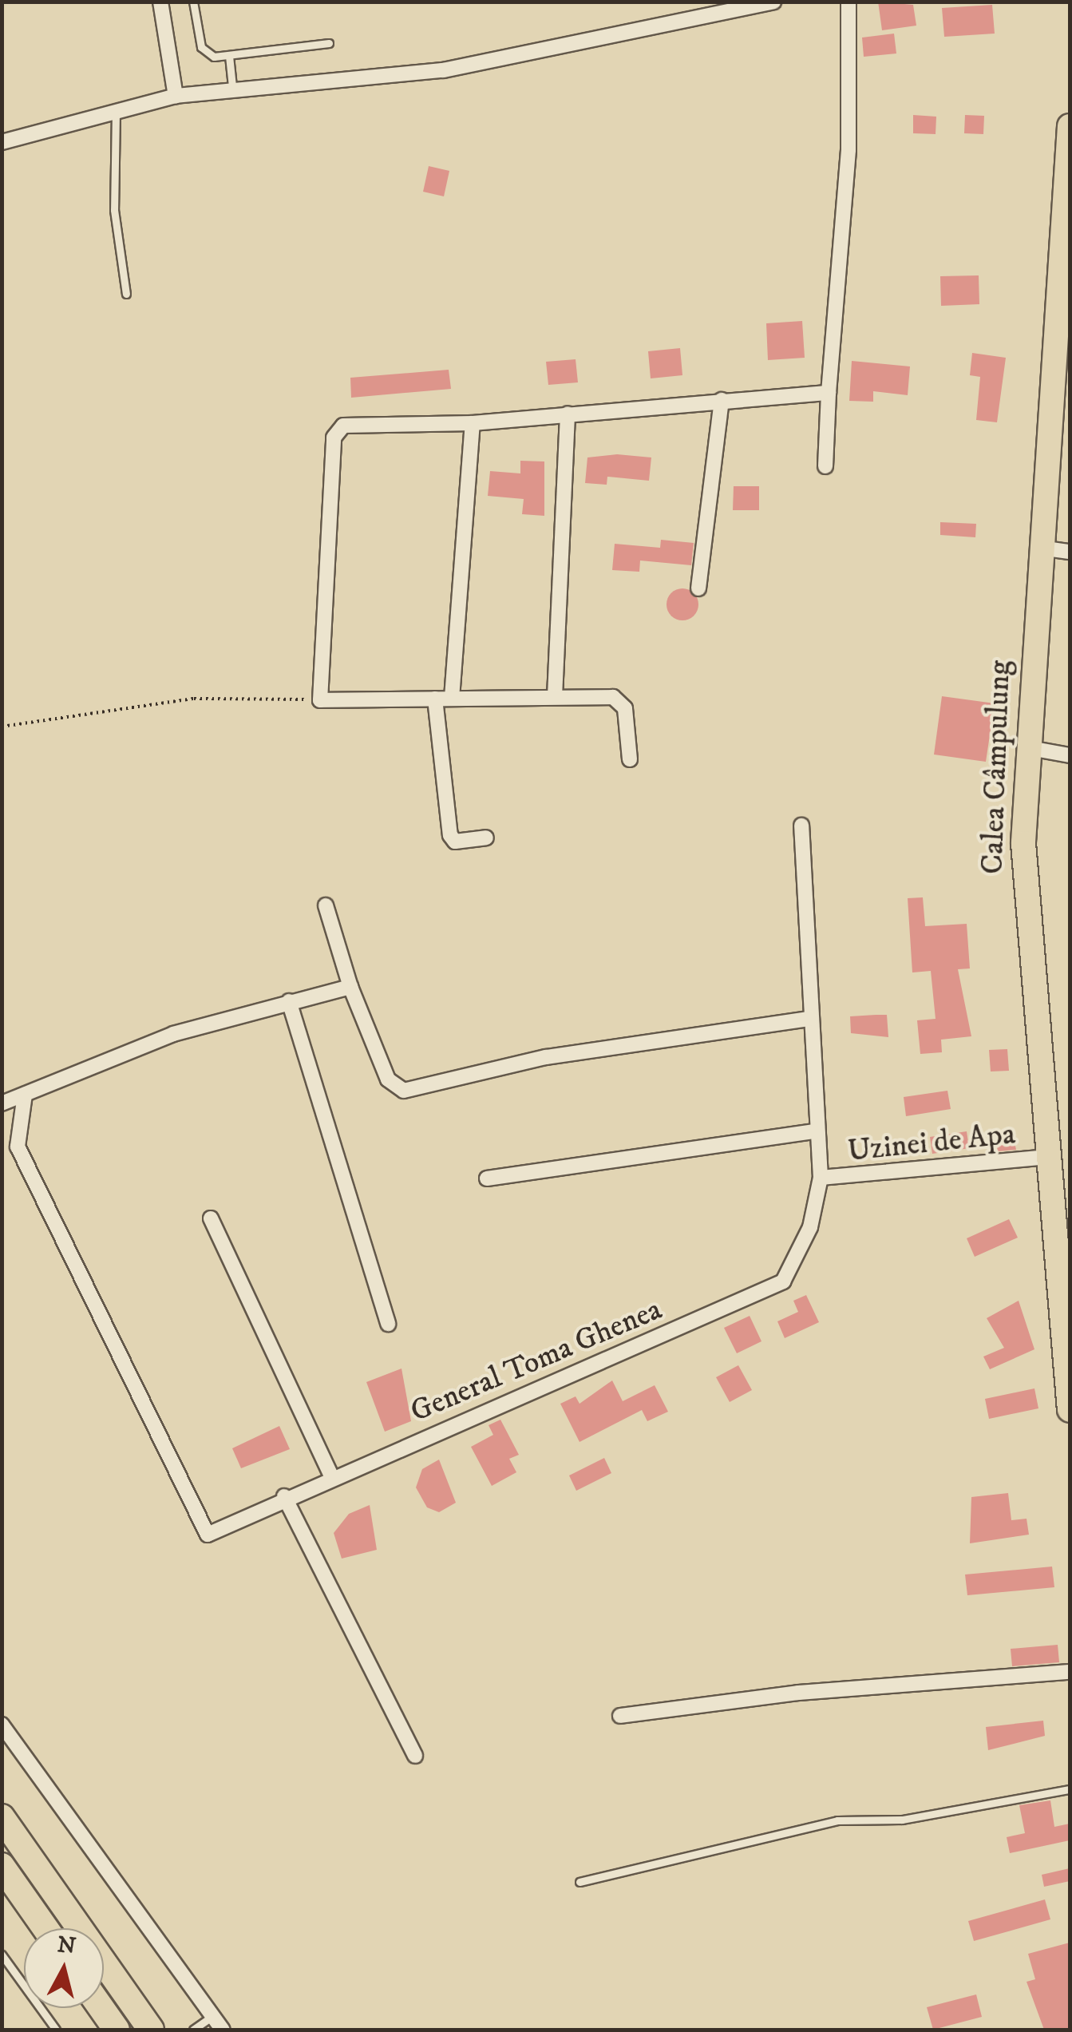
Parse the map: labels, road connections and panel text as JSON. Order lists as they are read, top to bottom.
{
  "streets": {
    "highway": ["Calea Câmpulung"],
    "street": ["Uzinei de Apa", "General Toma Ghenea"]
  },
  "crossings": [
    ["Calea Câmpulung", "Uzinei de Apa"],
    ["Uzinei de Apa", "General Toma Ghenea"]
  ],
  "north": "top"
}
